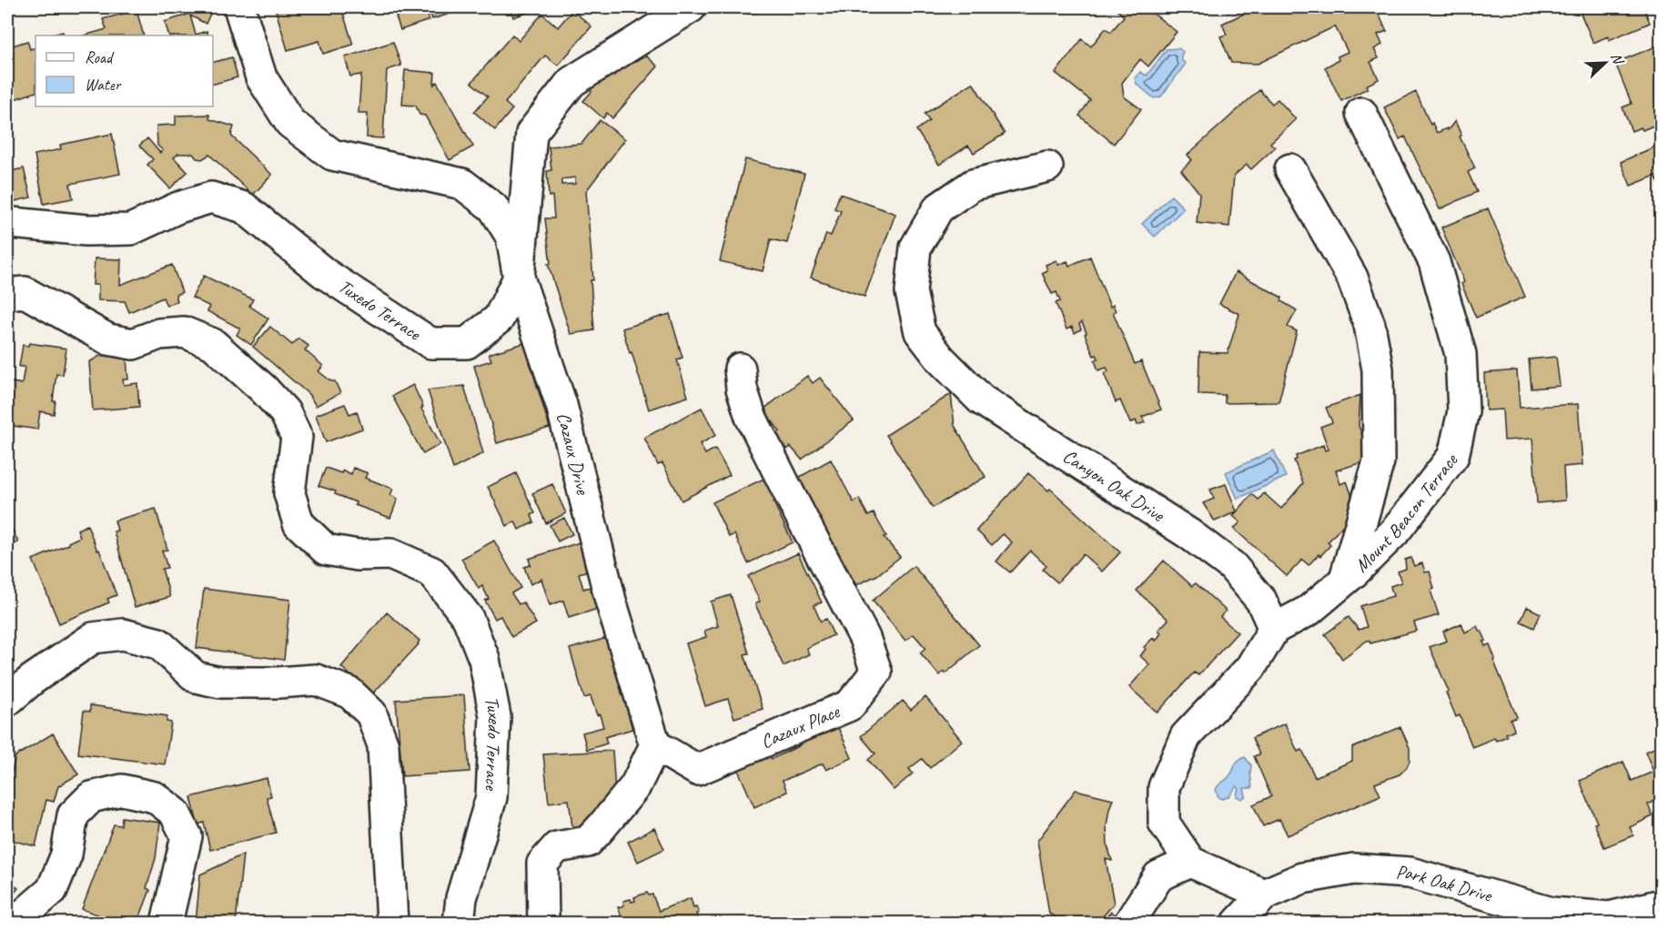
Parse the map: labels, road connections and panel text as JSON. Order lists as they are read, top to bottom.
{
  "streets": {
    "street": [
      "Tuxedo Terrace",
      "Cazaux Drive",
      "Canyon Oak Drive",
      "Mount Beacon Terrace",
      "Cazaux Place",
      "Park Oak Drive"
    ]
  },
  "crossings": [
    ["Tuxedo Terrace", "Cazaux Drive"],
    ["Cazaux Drive", "Cazaux Place"],
    ["Canyon Oak Drive", "Mount Beacon Terrace"]
  ],
  "legend": ["Road", "Water"],
  "north": "top right"
}
